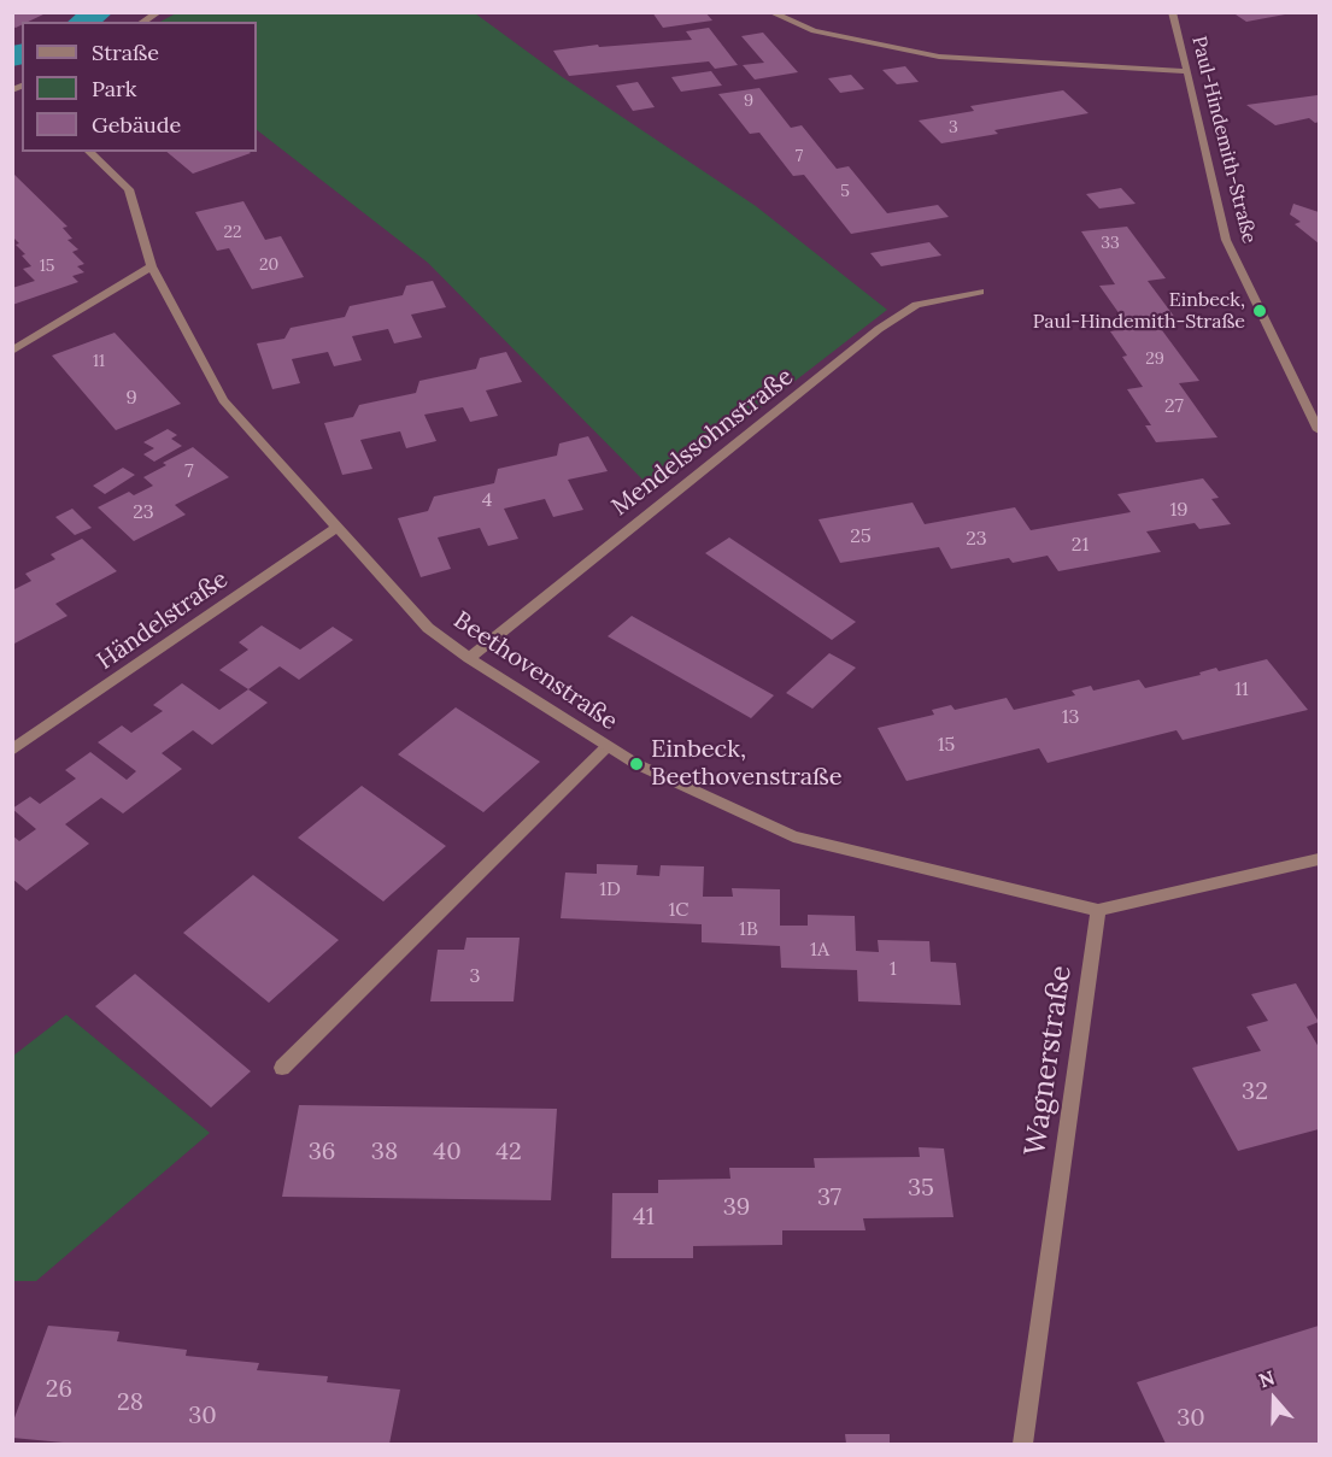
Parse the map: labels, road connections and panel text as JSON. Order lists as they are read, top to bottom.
{
  "streets": {
    "street": [
      "Paul-Hindemith-Straße",
      "Mendelssohnstraße",
      "Händelstraße",
      "Beethovenstraße",
      "Wagnerstraße"
    ]
  },
  "crossings": [
    ["Mendelssohnstraße", "Beethovenstraße"],
    ["Händelstraße", "Beethovenstraße"],
    ["Beethovenstraße", "Wagnerstraße"]
  ],
  "places": ["Einbeck, Paul-Hindemith-Straße", "Einbeck, Beethovenstraße"],
  "house_numbers": [
    "9",
    "3",
    "7",
    "5",
    "22",
    "33",
    "20",
    "15",
    "29",
    "11",
    "9",
    "27",
    "7",
    "4",
    "19",
    "23",
    "25",
    "23",
    "21",
    "11",
    "13",
    "15",
    "1D",
    "1C",
    "1B",
    "1A",
    "1",
    "3",
    "32",
    "36",
    "38",
    "40",
    "42",
    "35",
    "37",
    "39",
    "41",
    "26",
    "28",
    "30",
    "30"
  ],
  "legend": ["Straße", "Park", "Gebäude"],
  "north": "top"
}
